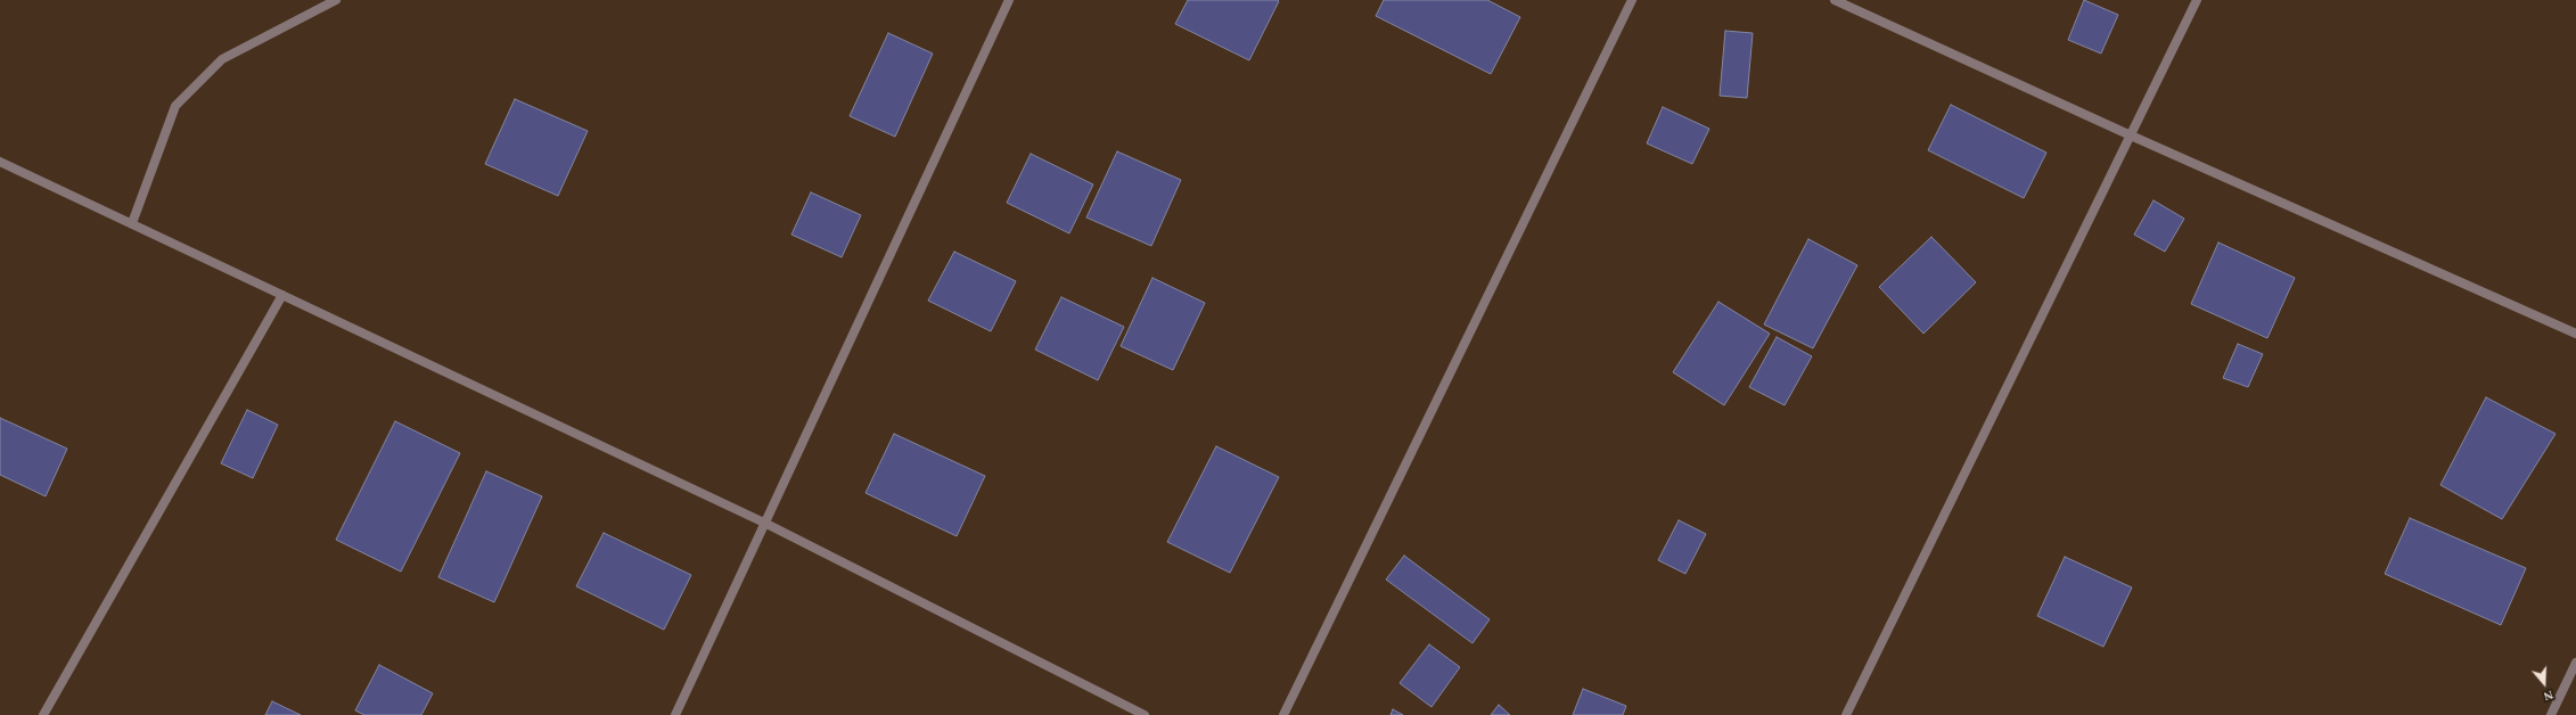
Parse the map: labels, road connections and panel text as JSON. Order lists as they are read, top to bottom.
{
  "north": "bottom"
}
